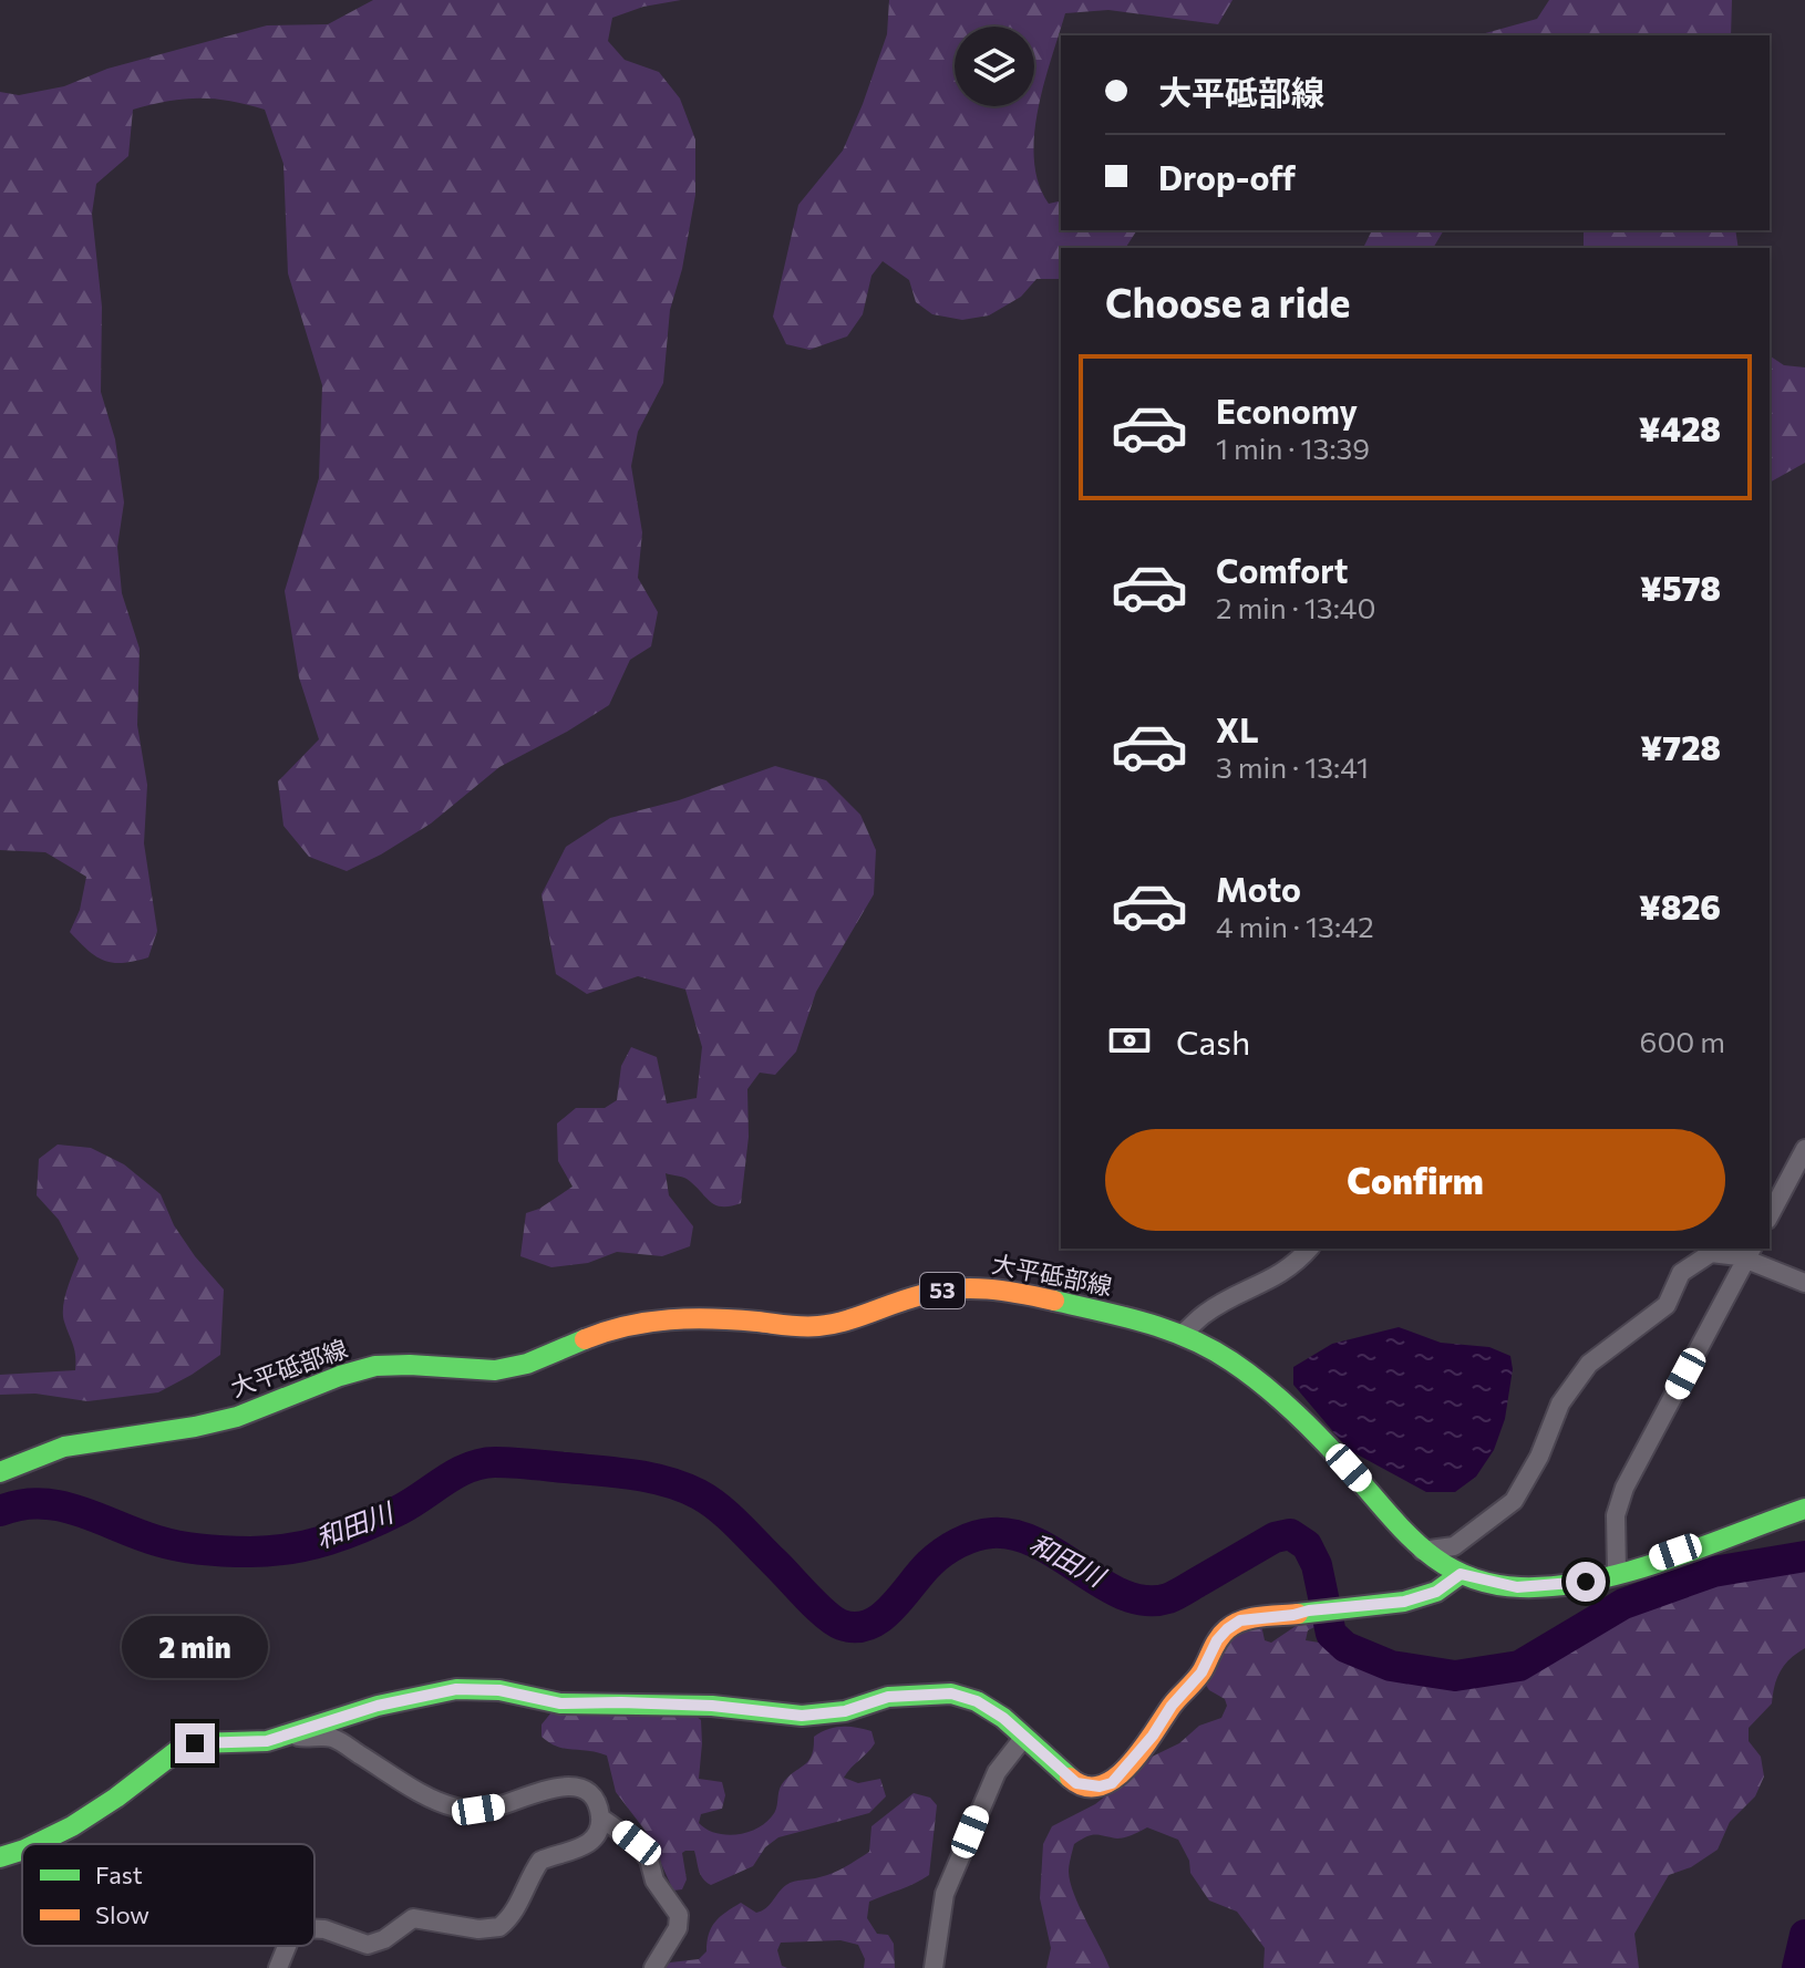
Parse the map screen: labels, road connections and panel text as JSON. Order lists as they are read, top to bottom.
{
  "streets": {
    "main road": ["大平砥部線", "53"]
  },
  "water": ["和田川"],
  "legend": ["Fast", "Slow"],
  "page": {
    "banner": ["大平砥部線", "Drop-off"],
    "heading": "Choose a ride",
    "list": [
      {
        "name": "Economy",
        "note": "1 min · 13:39",
        "value": "¥428"
      },
      {
        "name": "Comfort",
        "note": "2 min · 13:40",
        "value": "¥578"
      },
      {
        "name": "XL",
        "note": "3 min · 13:41",
        "value": "¥728"
      },
      {
        "name": "Moto",
        "note": "4 min · 13:42",
        "value": "¥826"
      }
    ],
    "pay": ["Cash", "600 m"],
    "buttons": "Confirm",
    "bubble": "2 min"
  }
}
